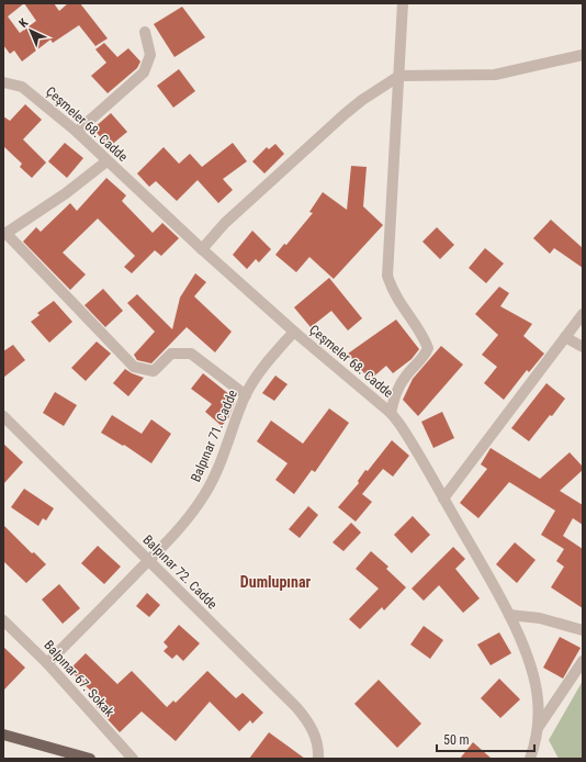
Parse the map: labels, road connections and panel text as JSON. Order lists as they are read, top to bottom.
{
  "streets": {
    "street": [
      "Çeşmeler 68. Cadde",
      "Balpınar 71. Cadde",
      "Balpınar 72. Cadde",
      "Balpınar 67. Sokak"
    ]
  },
  "crossings": [
    ["Çeşmeler 68. Cadde", "Balpınar 71. Cadde"],
    ["Balpınar 71. Cadde", "Balpınar 72. Cadde"],
    ["Balpınar 71. Cadde", "Balpınar 67. Sokak"]
  ],
  "districts": ["Dumlupınar"],
  "scale_bar": "50 m",
  "north": "top left"
}
